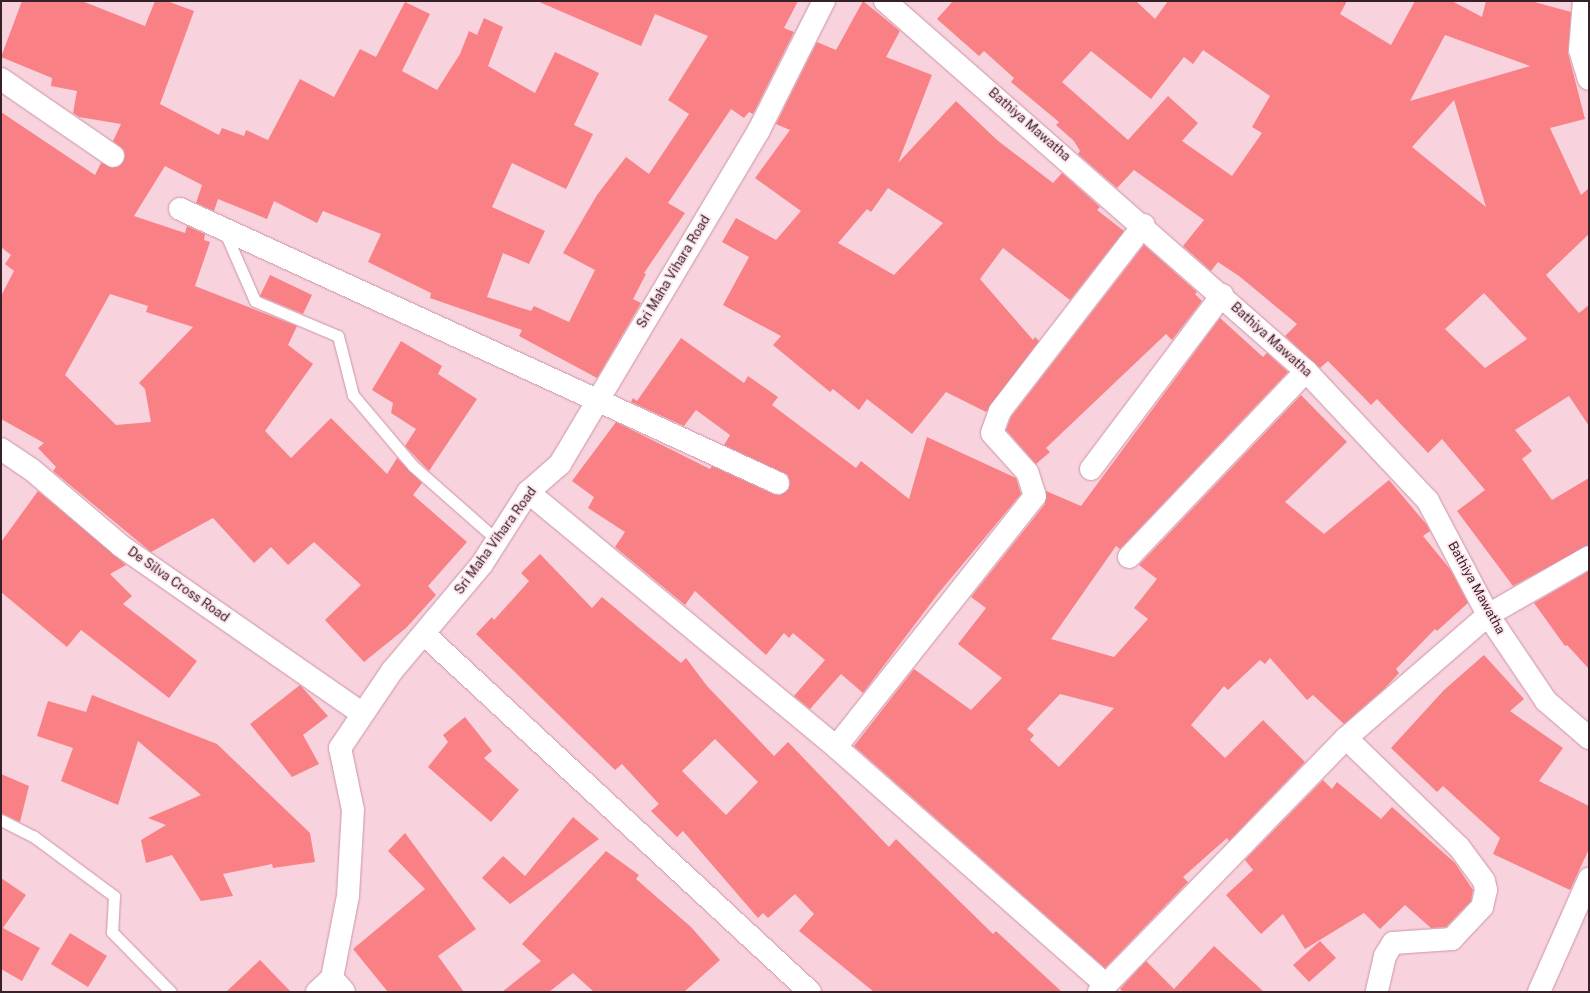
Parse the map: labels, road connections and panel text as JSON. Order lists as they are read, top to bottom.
{
  "streets": {
    "street": ["Bathiya Mawatha", "Sri Maha Vihara Road", "De Silva Cross Road"]
  },
  "crossings": [
    ["Sri Maha Vihara Road", "De Silva Cross Road"]
  ]
}
